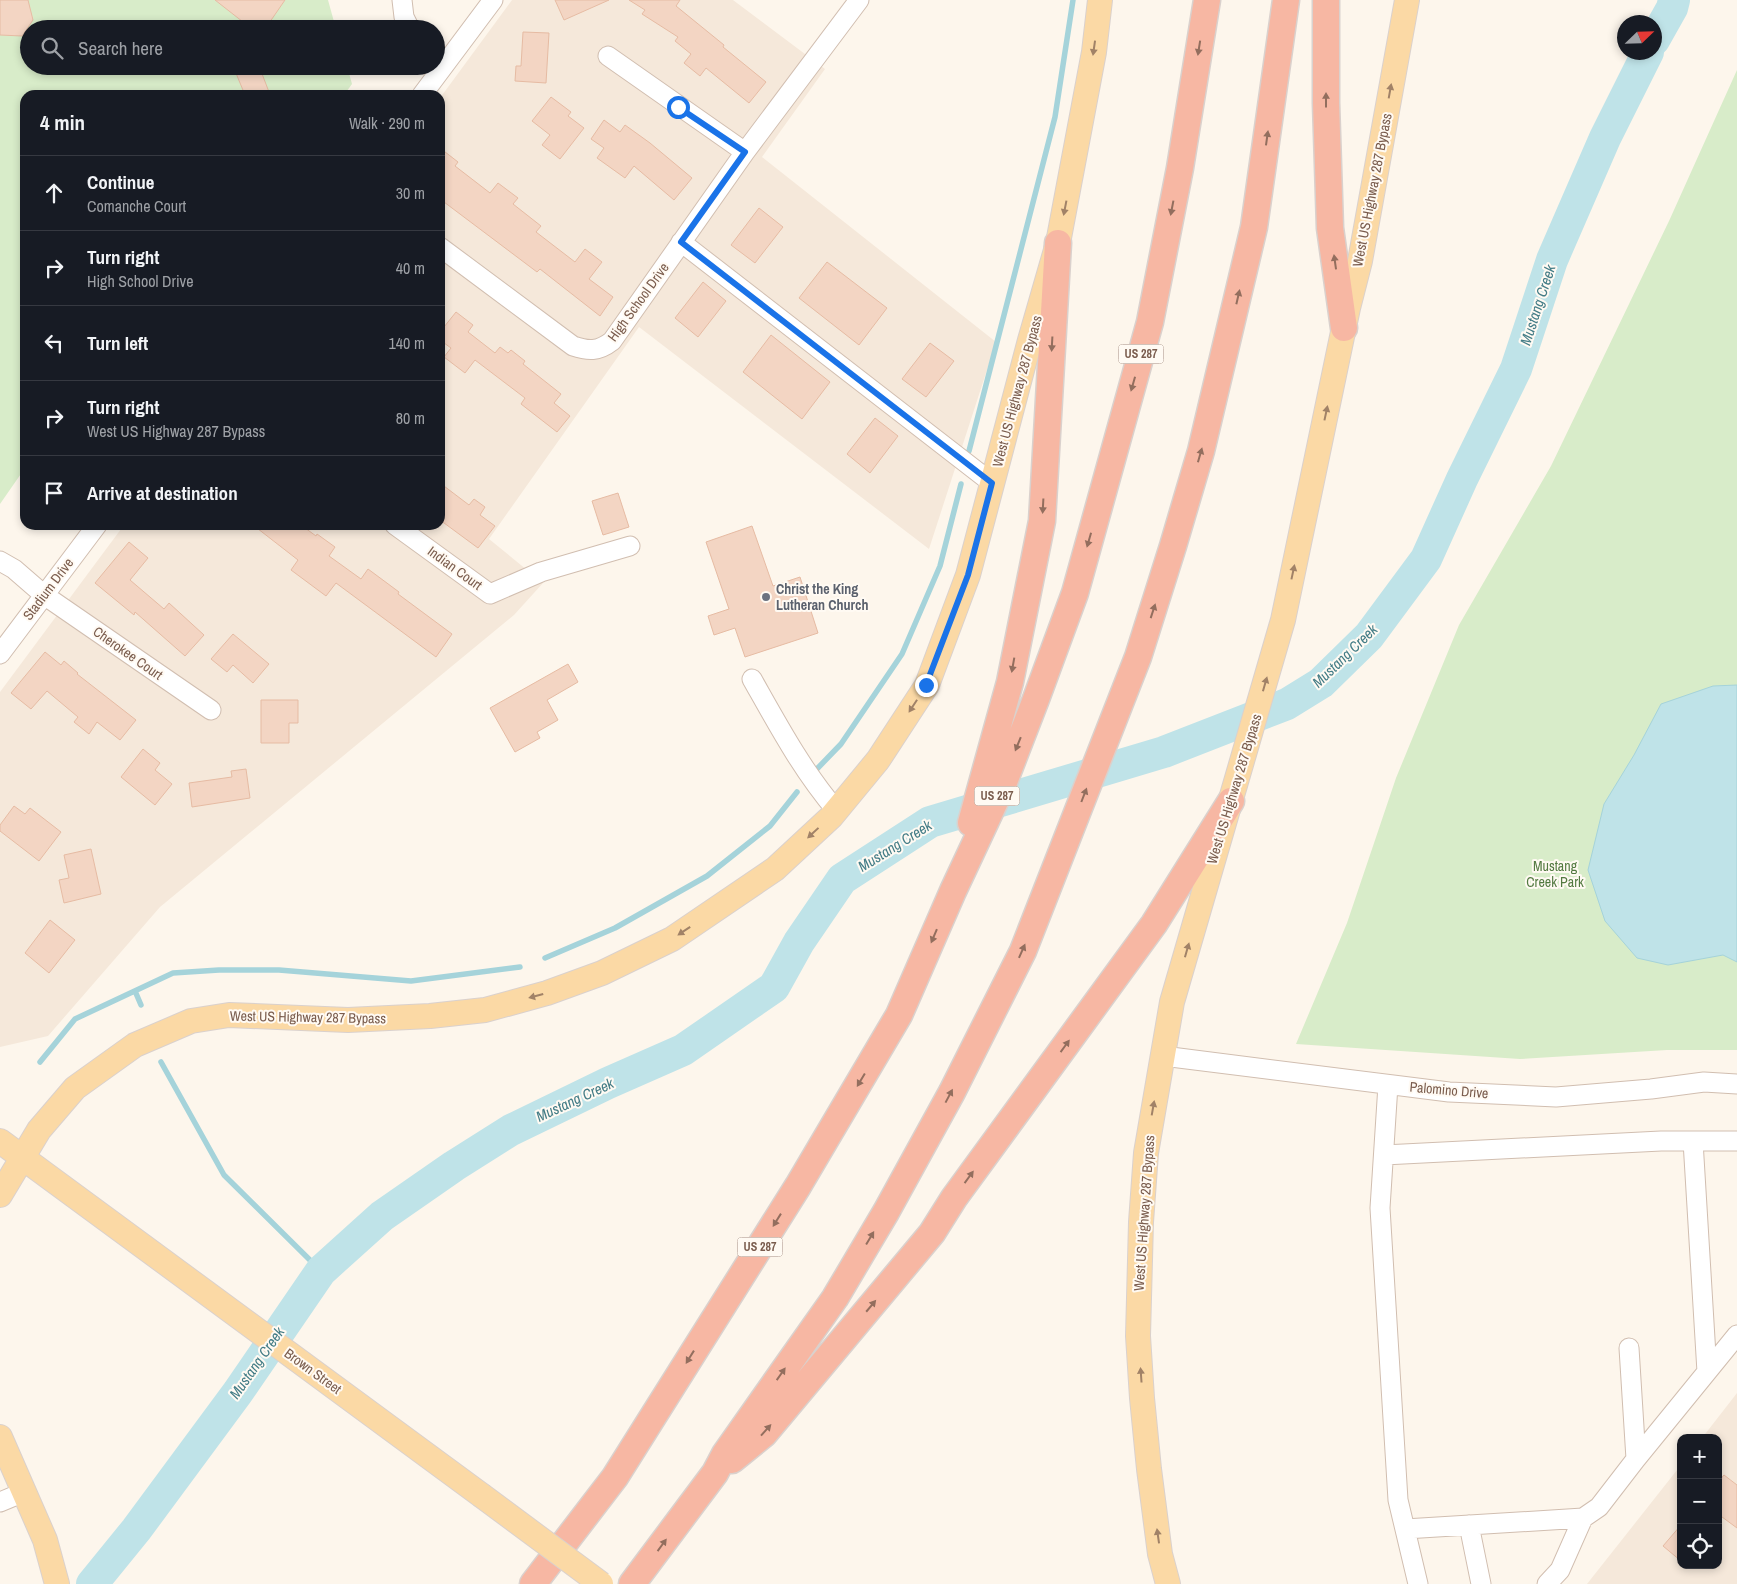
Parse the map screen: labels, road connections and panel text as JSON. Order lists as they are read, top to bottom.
{
  "streets": {
    "highway": ["US 287"],
    "main road": ["West US Highway 287 Bypass", "Brown Street"],
    "street": [
      "High School Drive",
      "Indian Court",
      "Stadium Drive",
      "Cherokee Court",
      "Palomino Drive"
    ]
  },
  "crossings": [
    ["West US Highway 287 Bypass", "Palomino Drive"],
    ["West US Highway 287 Bypass", "Brown Street"],
    ["Stadium Drive", "Cherokee Court"]
  ],
  "water": ["Mustang Creek"],
  "parks": ["Mustang Creek Park"],
  "places": ["Christ the King Lutheran Church"],
  "north": "top right",
  "page": {
    "search": "Search here",
    "heading": ["4 min", "Walk · 290 m"],
    "list": [
      ["Continue", "Comanche Court", "30 m"],
      ["Turn right", "High School Drive", "40 m"],
      ["Turn left", "140 m"],
      ["Turn right", "West US Highway 287 Bypass", "80 m"],
      "Arrive at destination"
    ],
    "map_buttons": ["+", "−"]
  }
}
